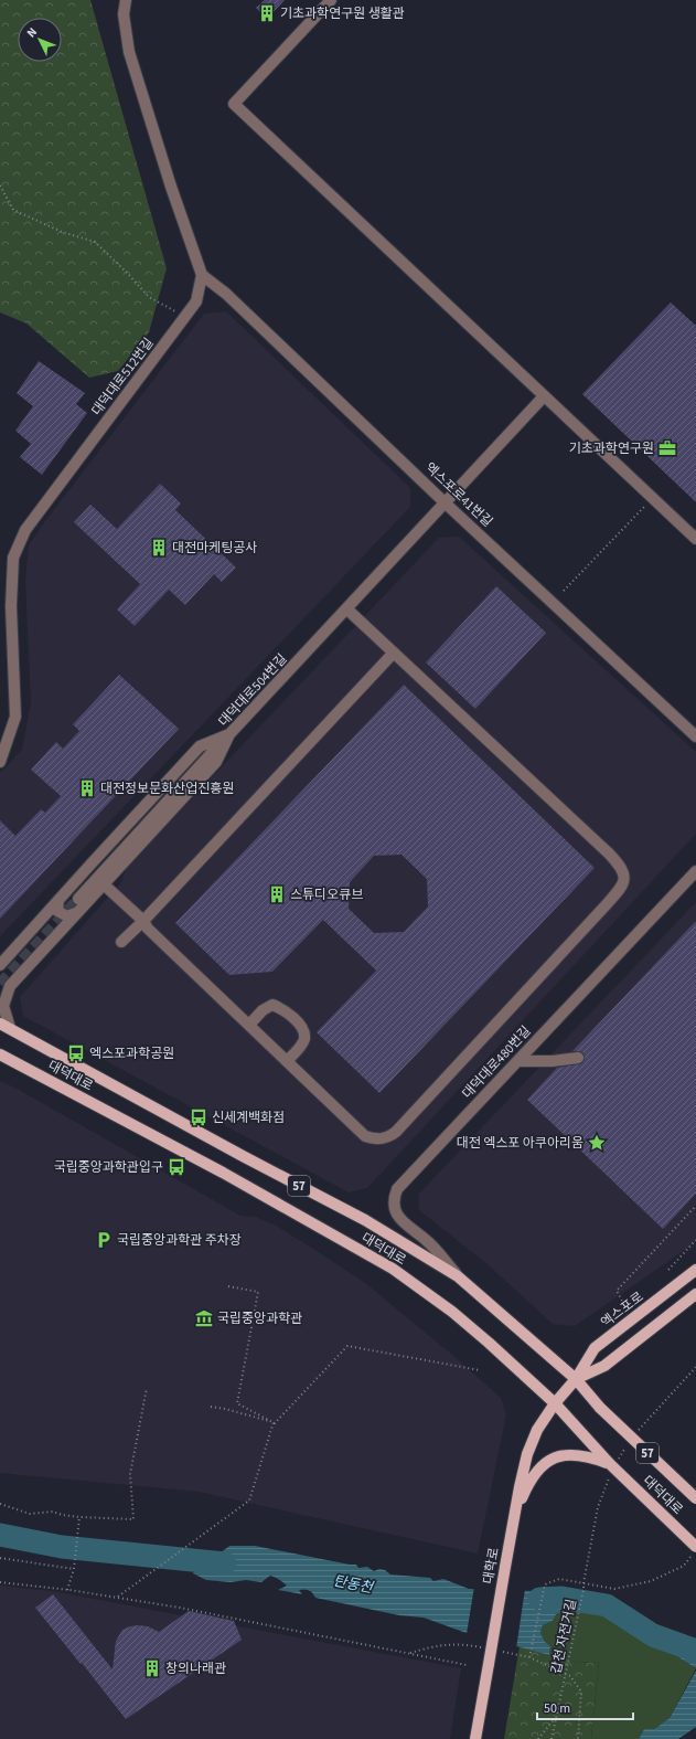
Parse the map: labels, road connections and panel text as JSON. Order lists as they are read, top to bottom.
{
  "streets": {
    "main road": [
      "대덕대로",
      "57",
      "엑스포로",
      "대학로"
    ],
    "street": [
      "대덕대로512번길",
      "엑스포로41번길",
      "대덕대로504번길",
      "대덕대로480번길"
    ],
    "path": ["갑천 자전거길"]
  },
  "crossings": [
    ["대덕대로512번길", "엑스포로41번길"],
    ["엑스포로41번길", "대덕대로504번길"],
    ["대덕대로504번길", "대덕대로"],
    ["대덕대로480번길", "대덕대로"],
    ["대덕대로", "엑스포로"],
    ["대덕대로", "대학로"],
    ["엑스포로", "대학로"]
  ],
  "water": ["탄동천"],
  "places": {
    "building": [
      "기초과학연구원 생활관",
      "대전마케팅공사",
      "대전정보문화산업진흥원",
      "스튜디오큐브",
      "창의나래관"
    ],
    "office": ["기초과학연구원"],
    "bus stop": ["엑스포과학공원", "신세계백화점", "국립중앙과학관입구"],
    "place": ["대전 엑스포 아쿠아리움"],
    "parking": ["국립중앙과학관 주차장"],
    "museum": ["국립중앙과학관"]
  },
  "scale_bar": "50 m",
  "north": "top left"
}
